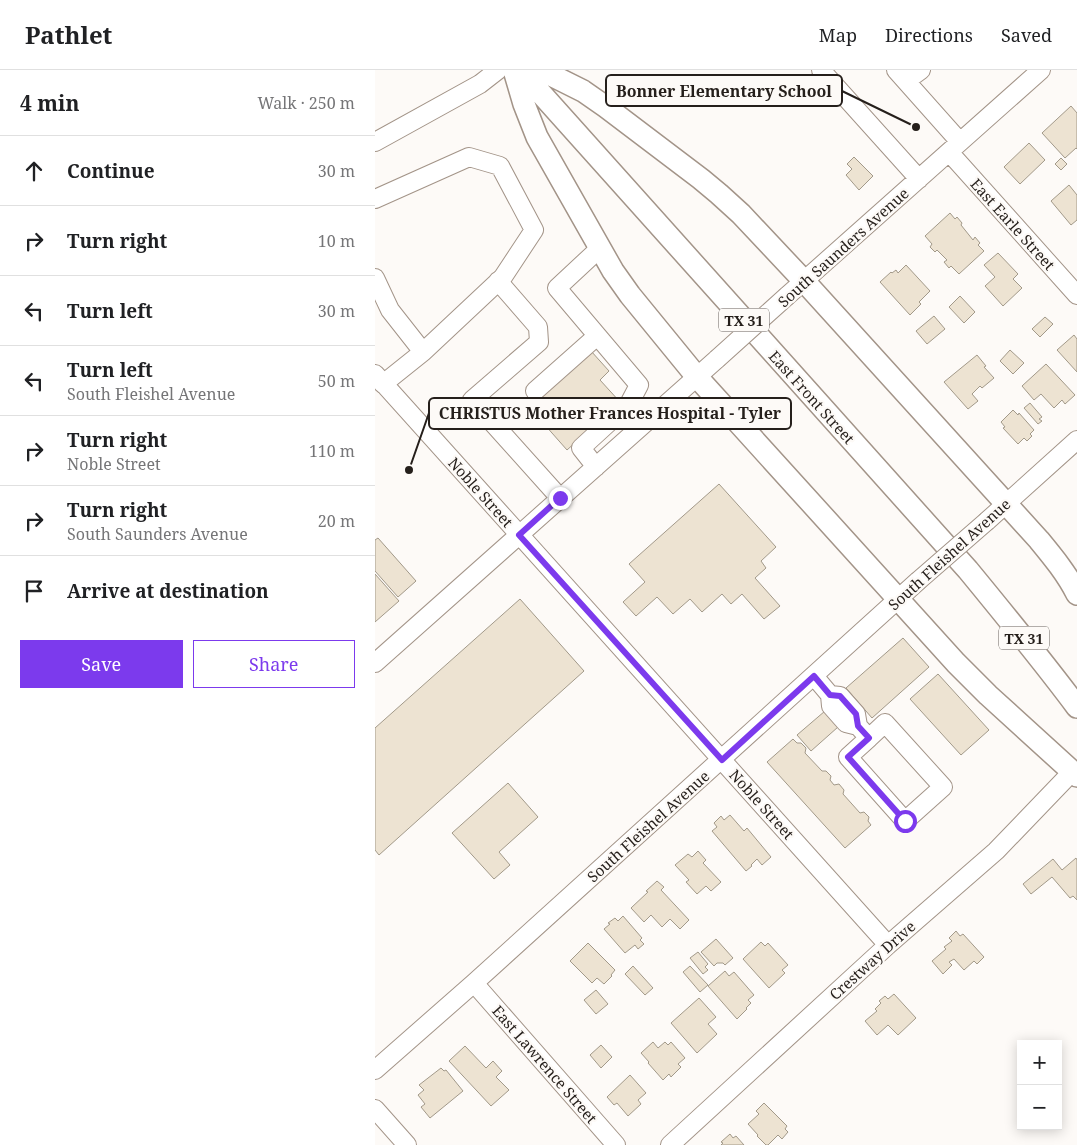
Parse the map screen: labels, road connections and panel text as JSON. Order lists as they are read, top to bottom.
{
  "streets": {
    "main road": ["TX 31", "East Front Street"],
    "street": [
      "East Earle Street",
      "South Saunders Avenue",
      "Noble Street",
      "South Fleishel Avenue",
      "Crestway Drive",
      "East Lawrence Street"
    ]
  },
  "crossings": [
    ["East Earle Street", "South Saunders Avenue"],
    ["South Saunders Avenue", "Noble Street"],
    ["Noble Street", "South Fleishel Avenue"],
    ["Noble Street", "Crestway Drive"],
    ["South Fleishel Avenue", "East Lawrence Street"]
  ],
  "places": ["Bonner Elementary School", "CHRISTUS Mother Frances Hospital - Tyler"],
  "page": {
    "header": "Pathlet",
    "nav": ["Map", "Directions", "Saved"],
    "heading": ["4 min", "Walk · 250 m"],
    "list": [
      ["Continue", "30 m"],
      ["Turn right", "10 m"],
      ["Turn left", "30 m"],
      ["Turn left", "South Fleishel Avenue", "50 m"],
      ["Turn right", "Noble Street", "110 m"],
      ["Turn right", "South Saunders Avenue", "20 m"],
      "Arrive at destination"
    ],
    "buttons": ["Save", "Share"],
    "map_buttons": ["+", "−"]
  }
}
